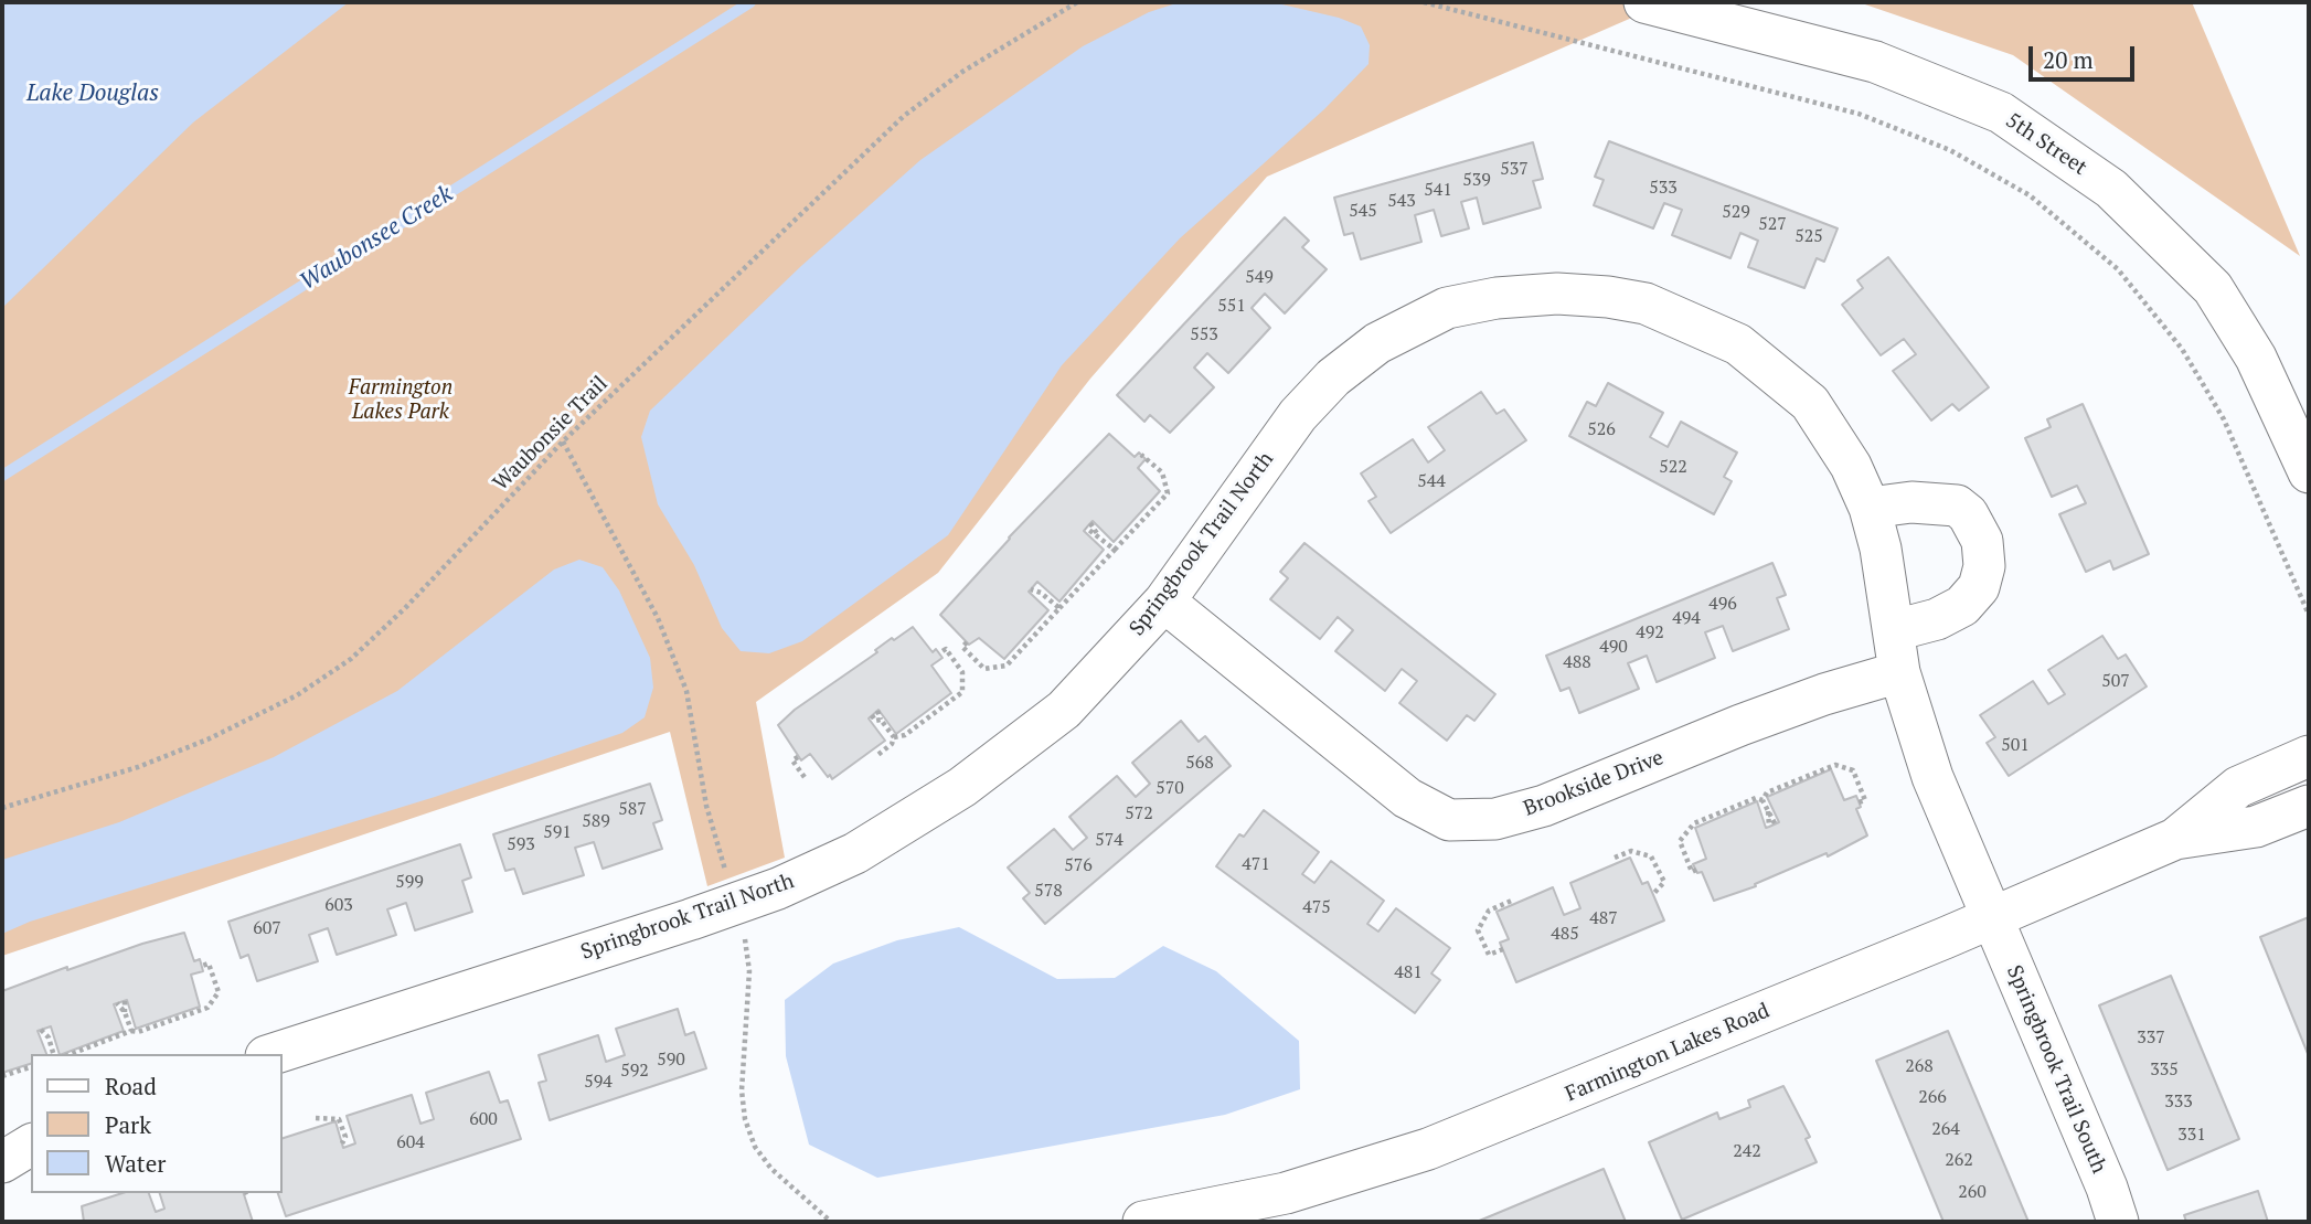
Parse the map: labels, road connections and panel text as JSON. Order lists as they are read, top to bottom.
{
  "streets": {
    "street": [
      "5th Street",
      "Springbrook Trail North",
      "Brookside Drive",
      "Farmington Lakes Road",
      "Springbrook Trail South"
    ],
    "path": ["Waubonsie Trail"]
  },
  "crossings": [
    ["Springbrook Trail North", "Brookside Drive"],
    ["Springbrook Trail North", "Farmington Lakes Road"],
    ["Springbrook Trail North", "Springbrook Trail South"],
    ["Farmington Lakes Road", "Springbrook Trail South"]
  ],
  "water": ["Lake Douglas", "Waubonsee Creek"],
  "parks": ["Farmington Lakes Park"],
  "house_numbers": [
    "537",
    "539",
    "533",
    "541",
    "543",
    "545",
    "529",
    "527",
    "525",
    "549",
    "551",
    "553",
    "526",
    "522",
    "544",
    "496",
    "494",
    "492",
    "490",
    "488",
    "507",
    "501",
    "568",
    "570",
    "587",
    "572",
    "589",
    "591",
    "574",
    "593",
    "471",
    "576",
    "599",
    "578",
    "603",
    "475",
    "487",
    "607",
    "485",
    "481",
    "337",
    "590",
    "268",
    "335",
    "592",
    "594",
    "266",
    "333",
    "600",
    "264",
    "331",
    "604",
    "242",
    "262",
    "260"
  ],
  "legend": ["Road", "Park", "Water"],
  "scale_bar": "20 m"
}
